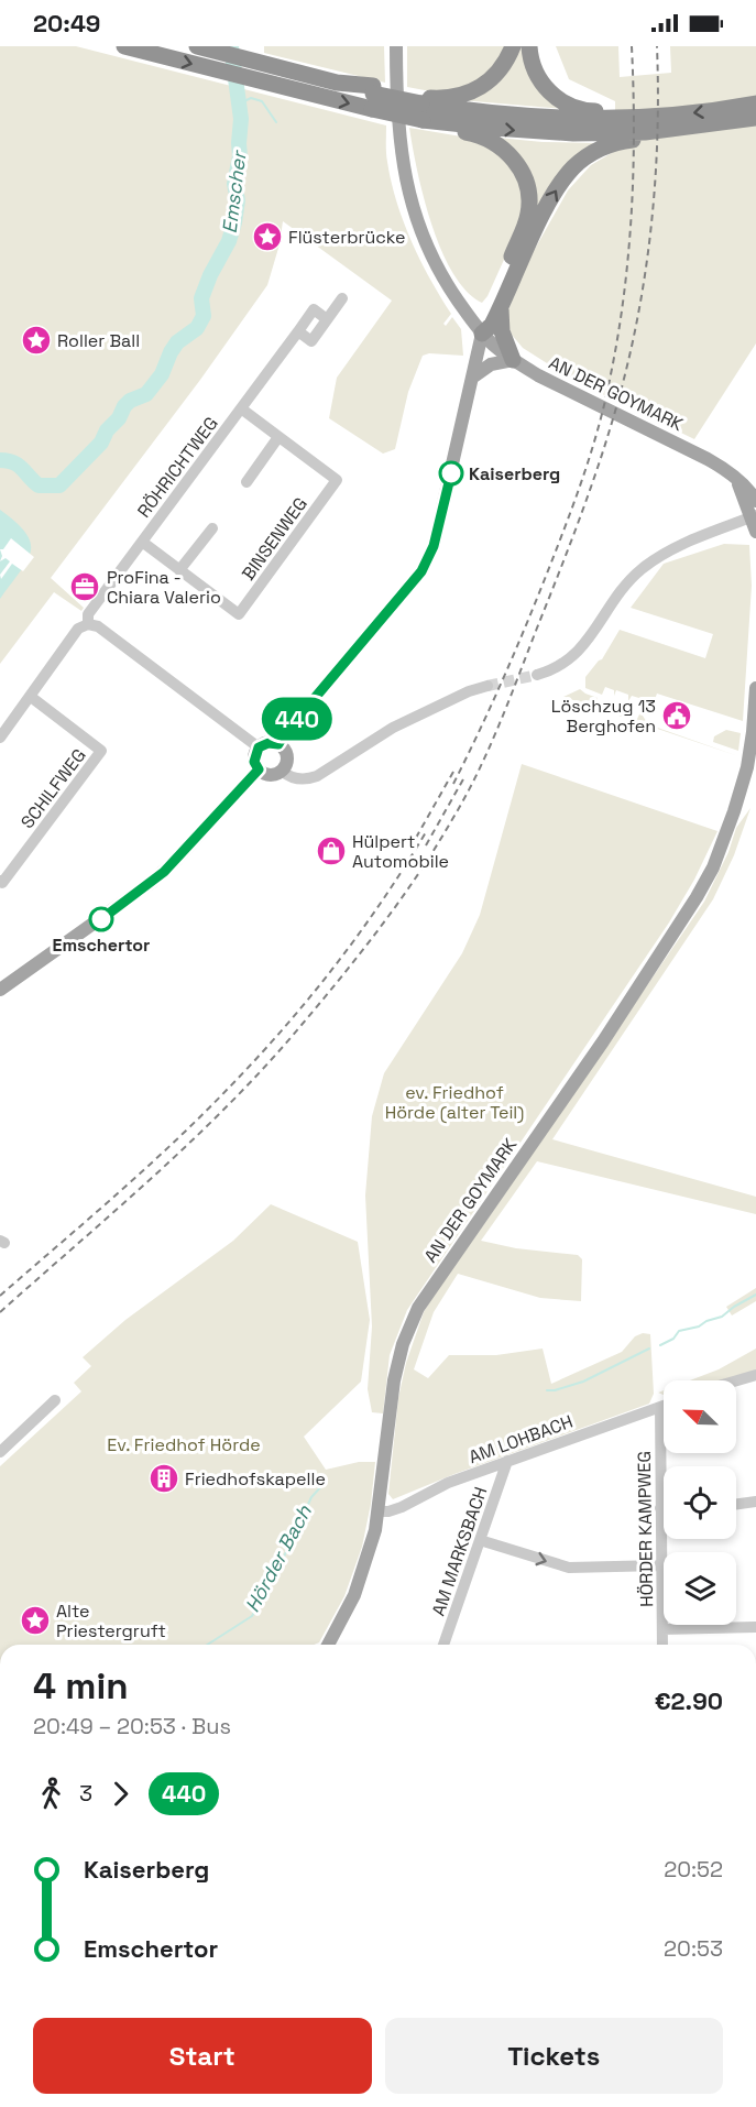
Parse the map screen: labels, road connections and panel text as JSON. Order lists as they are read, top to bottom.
{
  "streets": {
    "main road": ["AN DER GOYMARK"],
    "street": [
      "RÖHRICHTWEG",
      "BINSENWEG",
      "SCHILFWEG",
      "AM LOHBACH",
      "HÖRDER KAMPWEG",
      "AM MARKSBACH"
    ]
  },
  "crossings": [
    ["AN DER GOYMARK", "AM LOHBACH"],
    ["RÖHRICHTWEG", "BINSENWEG"],
    ["RÖHRICHTWEG", "SCHILFWEG"],
    ["AM LOHBACH", "HÖRDER KAMPWEG"],
    ["AM LOHBACH", "AM MARKSBACH"]
  ],
  "water": ["Emscher", "Hörder Bach"],
  "parks": ["ev. Friedhof Hörde (alter Teil)", "Ev. Friedhof Hörde"],
  "places": {
    "place": ["Flüsterbrücke", "Roller Ball", "Alte Priestergruft"],
    "other": ["Kaiserberg", "Emschertor"],
    "office": ["ProFina - Chiara Valerio"],
    "public building": ["Löschzug 13 Berghofen"],
    "shop": ["Hülpert Automobile"],
    "building": ["Friedhofskapelle"]
  },
  "lines": ["bus line 440"],
  "north": "top left",
  "page": {
    "status": "20:49",
    "on_map": "440",
    "heading": ["4 min", "20:49 – 20:53 · Bus", "€2.90"],
    "legs": ["3", "440"],
    "list": [
      {
        "name": "Kaiserberg",
        "value": "20:52"
      },
      {
        "name": "Emschertor",
        "value": "20:53"
      }
    ],
    "buttons": ["Start", "Tickets"]
  }
}
